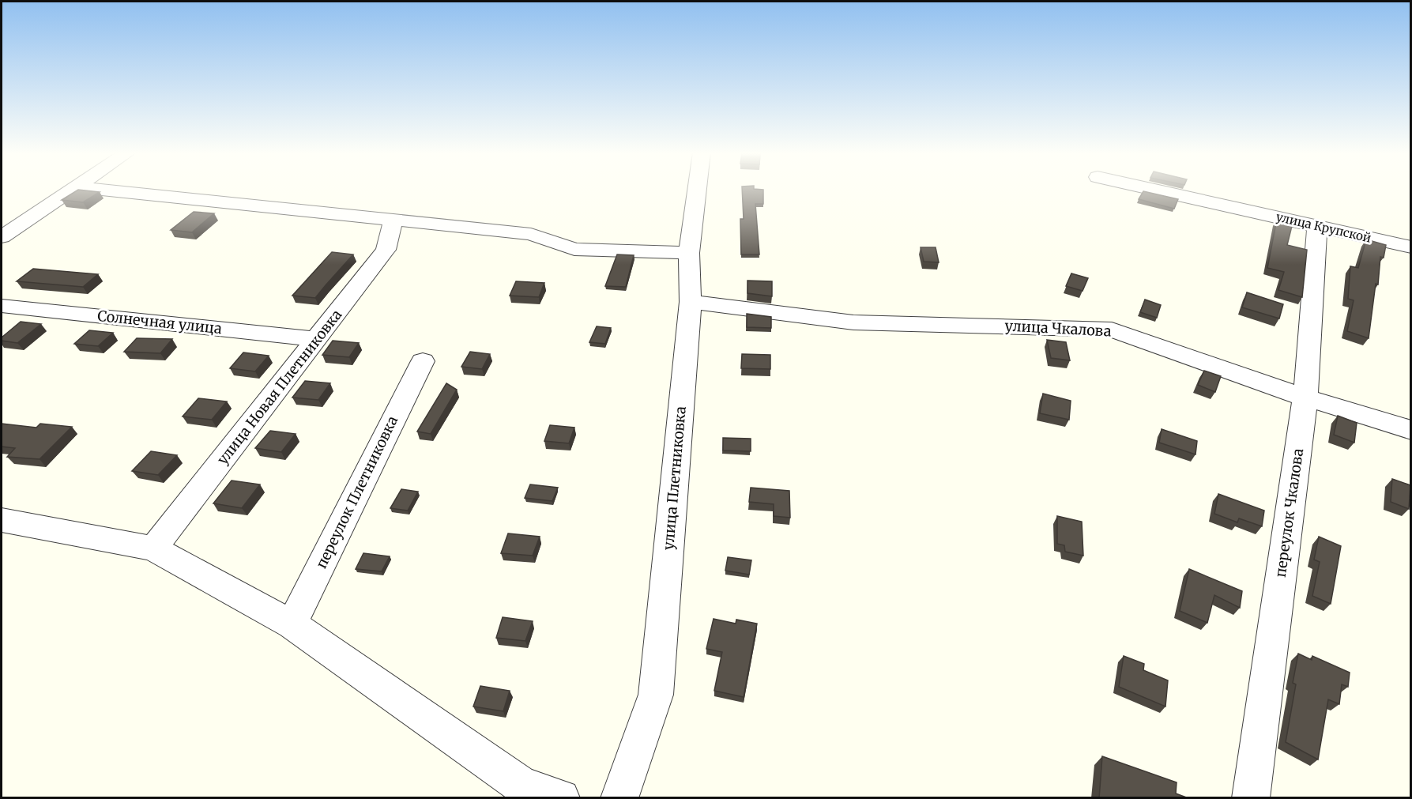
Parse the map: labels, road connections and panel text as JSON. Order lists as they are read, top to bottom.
{
  "streets": {
    "street": [
      "улица Крупской",
      "Солнечная улица",
      "улица Чкалова",
      "улица Новая Плетниковка",
      "улица Плетниковка",
      "переулок Плетниковка",
      "переулок Чкалова"
    ]
  },
  "crossings": [
    ["улица Крупской", "переулок Чкалова"],
    ["Солнечная улица", "улица Новая Плетниковка"],
    ["улица Чкалова", "улица Плетниковка"],
    ["улица Чкалова", "переулок Чкалова"]
  ]
}
